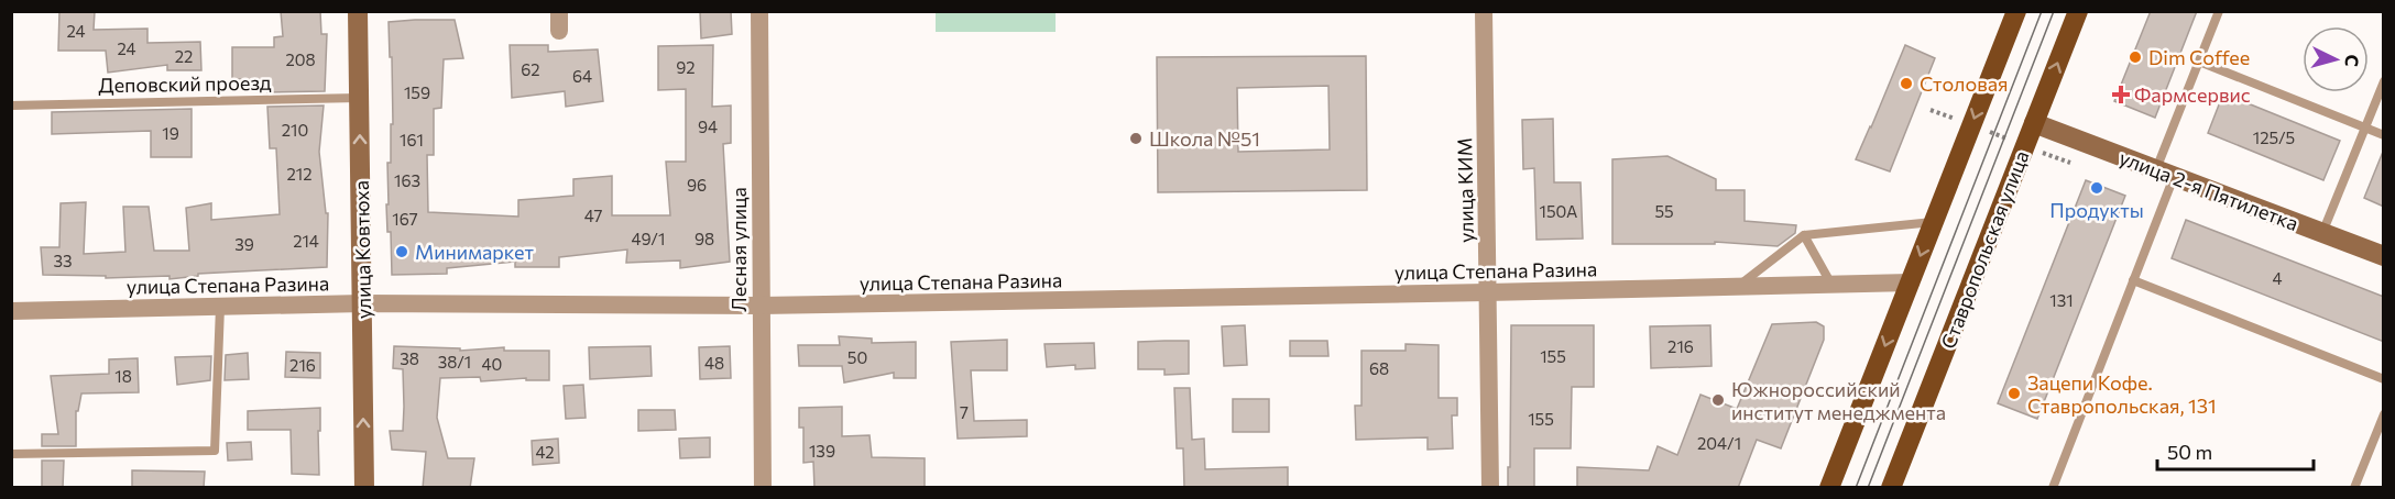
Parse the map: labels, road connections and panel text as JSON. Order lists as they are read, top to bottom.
{
  "streets": {
    "main road": ["Ставропольская улица"],
    "street": [
      "улица КИМ",
      "улица 2-я Пятилетка",
      "улица Ковтюха",
      "Лесная улица",
      "улица Степана Разина"
    ],
    "lane": ["Деповский проезд"]
  },
  "crossings": [
    ["Деповский проезд", "улица Ковтюха"],
    ["улица КИМ", "улица Степана Разина"],
    ["улица 2-я Пятилетка", "Ставропольская улица"],
    ["улица Ковтюха", "улица Степана Разина"],
    ["Лесная улица", "улица Степана Разина"]
  ],
  "one_way": ["улица Ковтюха"],
  "places": {
    "other": [
      "Dim Coffee",
      "Столовая",
      "Школа №51",
      "Продукты",
      "Минимаркет",
      "Зацепи Кофе. Ставропольская, 131",
      "Южнороссийский институт менеджмента"
    ],
    "health": ["Фармсервис"]
  },
  "house_numbers": [
    "24",
    "24",
    "22",
    "208",
    "92",
    "62",
    "64",
    "159",
    "94",
    "210",
    "19",
    "125/5",
    "161",
    "212",
    "163",
    "96",
    "150А",
    "55",
    "47",
    "167",
    "49/1",
    "98",
    "214",
    "39",
    "33",
    "4",
    "131",
    "216",
    "155",
    "50",
    "38",
    "38/1",
    "48",
    "40",
    "216",
    "68",
    "18",
    "7",
    "155",
    "204/1",
    "139",
    "42"
  ],
  "scale_bar": "50 m",
  "north": "right"
}
